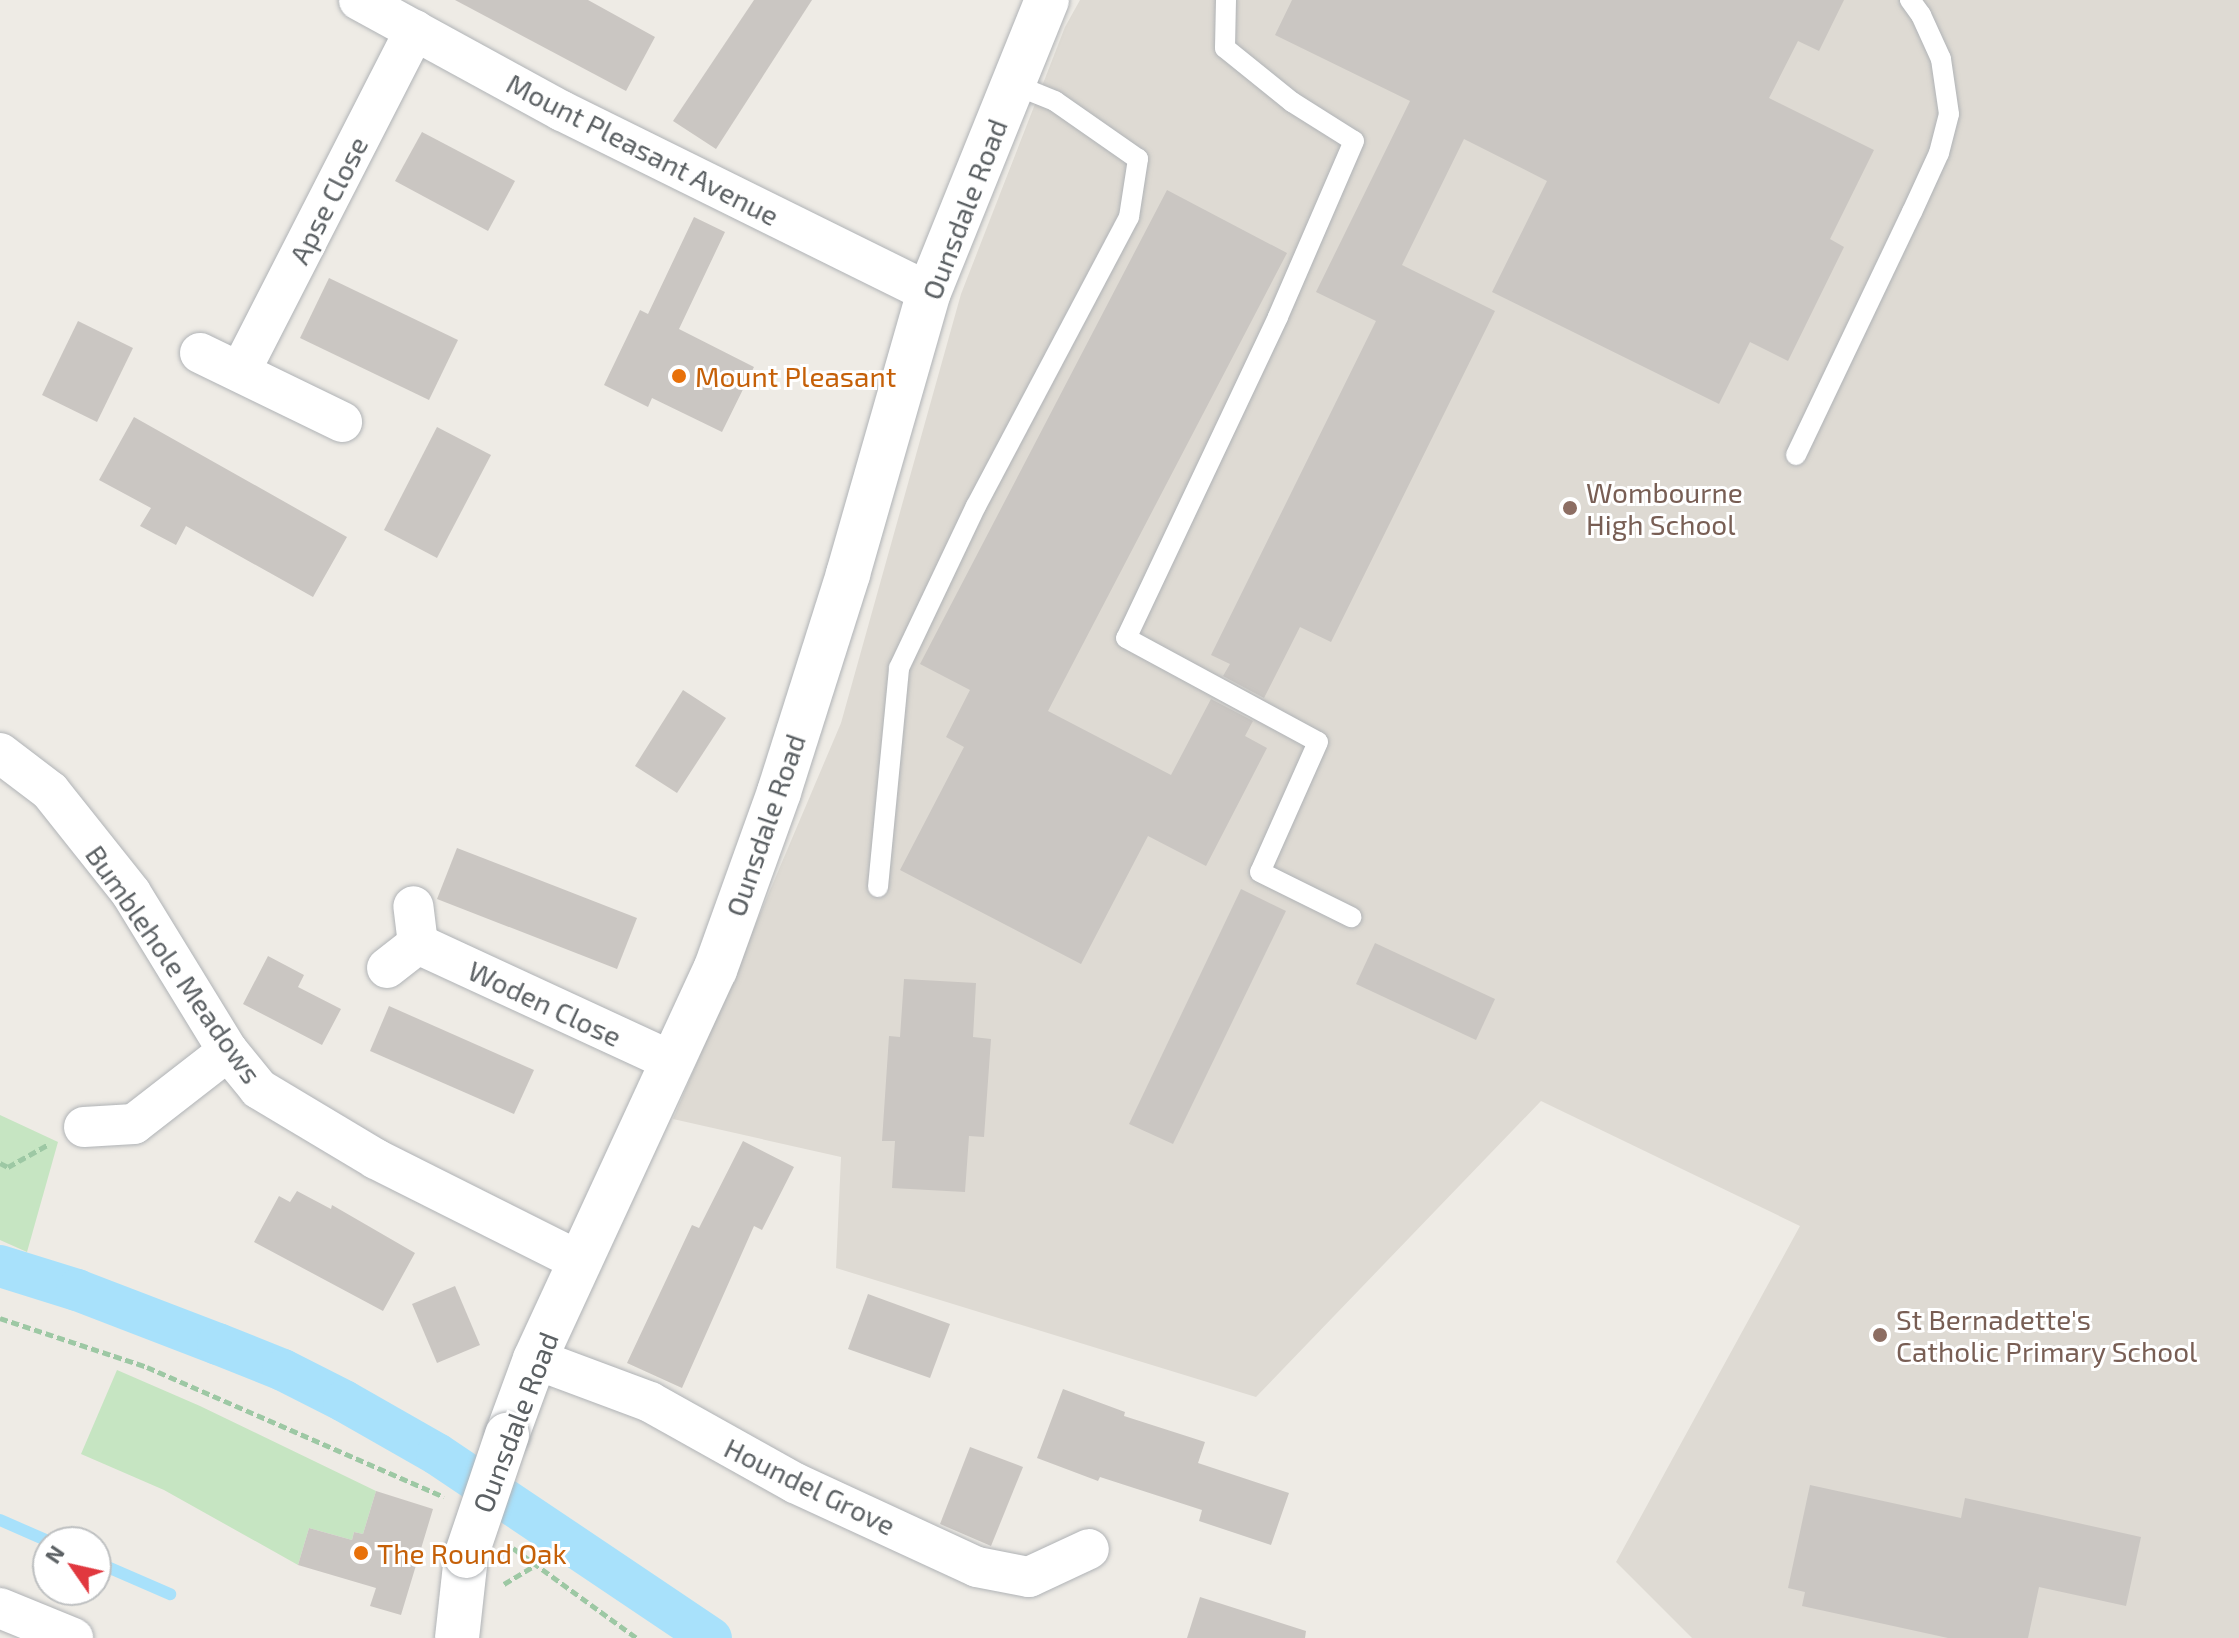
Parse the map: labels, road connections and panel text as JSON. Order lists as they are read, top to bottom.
{
  "streets": {
    "street": [
      "Mount Pleasant Avenue",
      "Apse Close",
      "Ounsdale Road",
      "Bumblehole Meadows",
      "Woden Close",
      "Houndel Grove"
    ]
  },
  "crossings": [
    ["Mount Pleasant Avenue", "Apse Close"],
    ["Mount Pleasant Avenue", "Ounsdale Road"],
    ["Ounsdale Road", "Bumblehole Meadows"],
    ["Ounsdale Road", "Woden Close"],
    ["Ounsdale Road", "Houndel Grove"]
  ],
  "places": [
    "Mount Pleasant",
    "Wombourne High School",
    "St Bernadette's Catholic Primary School",
    "The Round Oak"
  ],
  "north": "top left"
}
